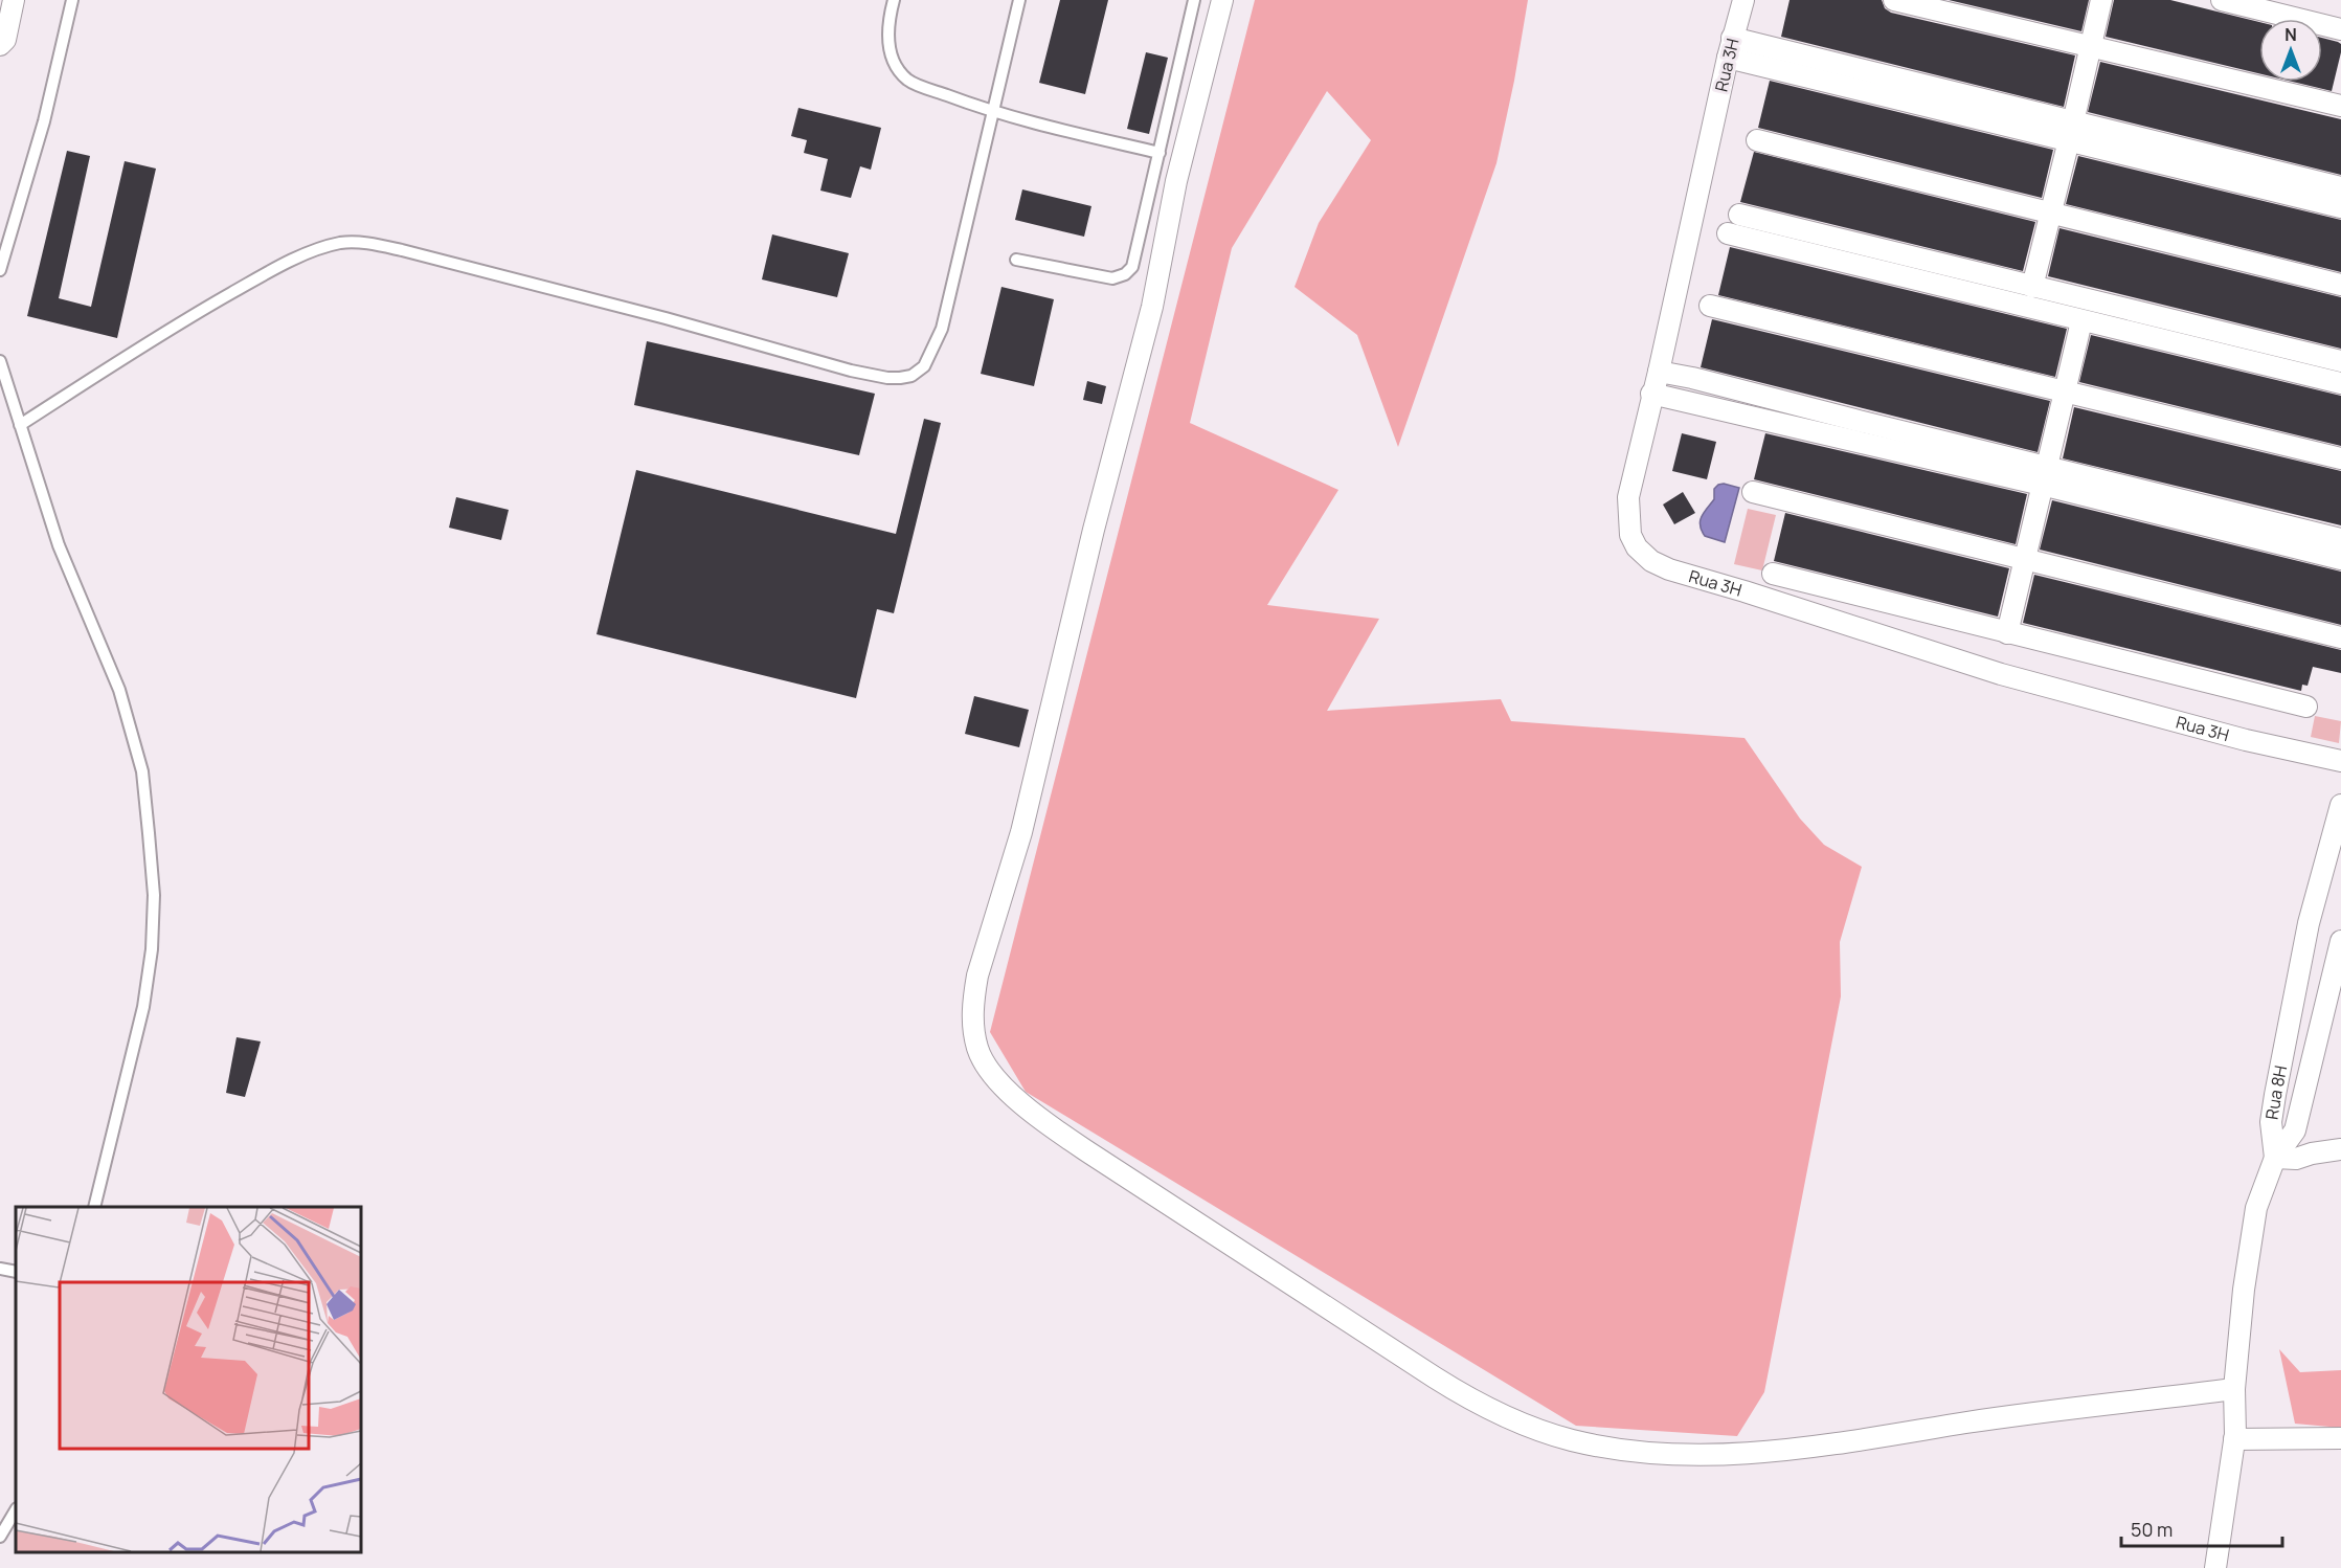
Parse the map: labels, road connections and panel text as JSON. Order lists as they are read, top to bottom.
{
  "streets": {
    "street": ["Rua 3H", "Rua 8H"]
  },
  "scale_bar": "50 m",
  "north": "top"
}
